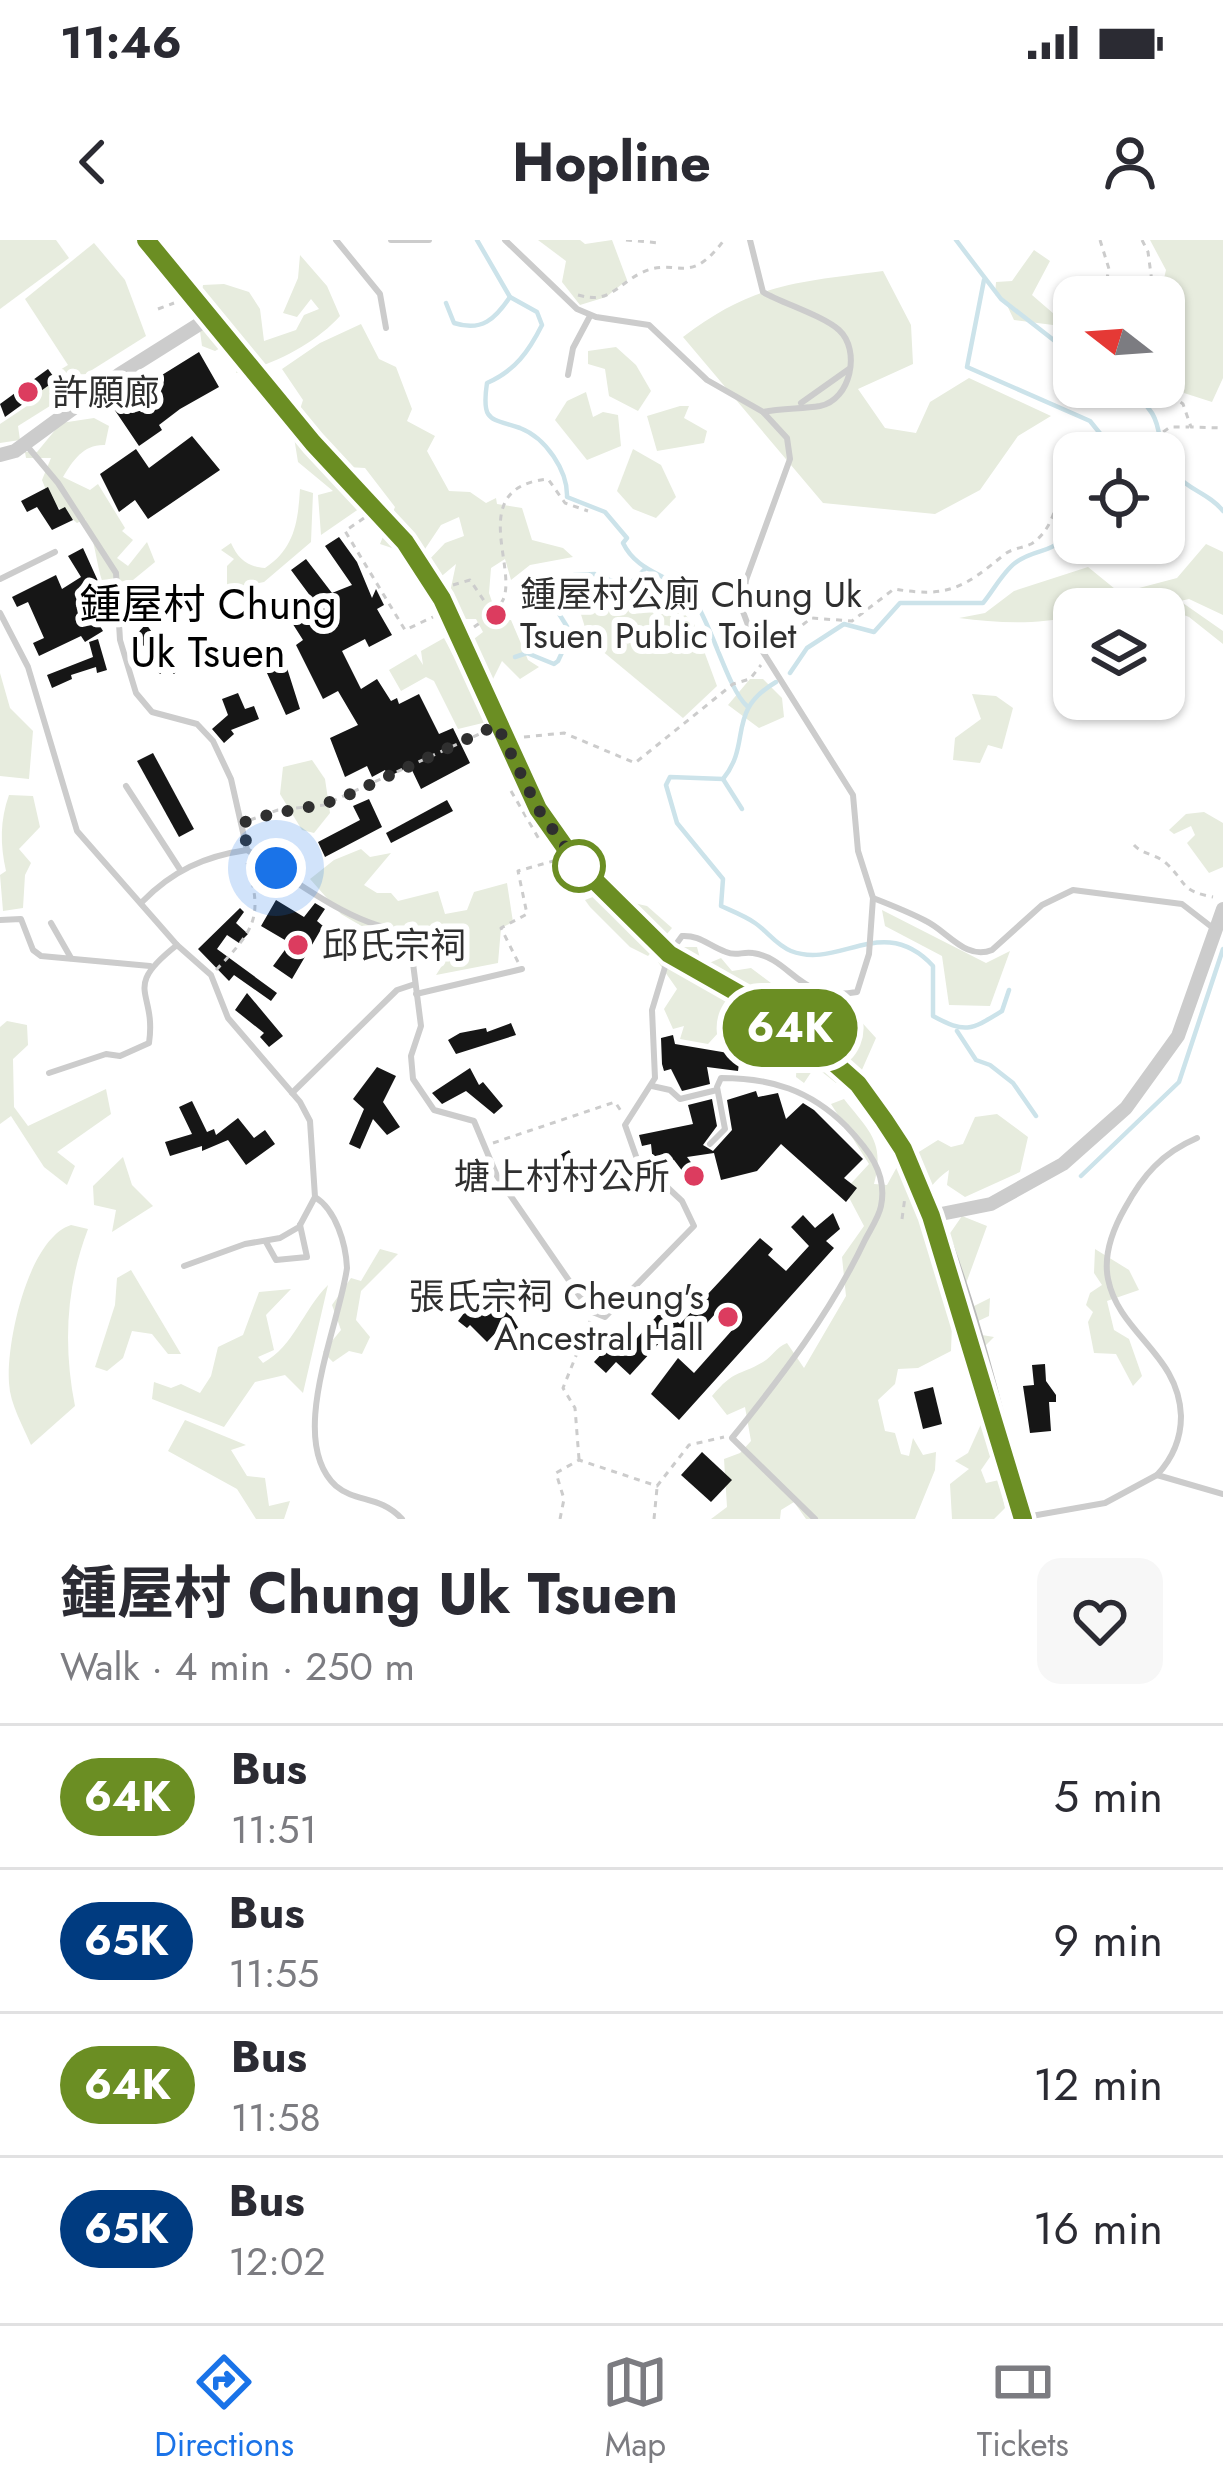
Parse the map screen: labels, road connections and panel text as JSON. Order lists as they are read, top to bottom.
{
  "districts": ["鍾屋村 Chung Uk Tsuen"],
  "places": [
    "許願廊",
    "鍾屋村公廁 Chung Uk Tsuen Public Toilet",
    "邱氏宗祠",
    "塘上村村公所",
    "張氏宗祠 Cheung's Ancestral Hall"
  ],
  "lines": ["bus line 64K"],
  "north": "left",
  "page": {
    "status": "11:46",
    "header": "Hopline",
    "on_map": "64K",
    "heading": ["鍾屋村 Chung Uk Tsuen", "Walk · 4 min · 250 m"],
    "list": [
      {
        "mark": "64K",
        "name": "Bus",
        "note": "11:51",
        "value": "5 min"
      },
      {
        "mark": "65K",
        "name": "Bus",
        "note": "11:55",
        "value": "9 min"
      },
      {
        "mark": "64K",
        "name": "Bus",
        "note": "11:58",
        "value": "12 min"
      },
      {
        "mark": "65K",
        "name": "Bus",
        "note": "12:02",
        "value": "16 min"
      }
    ],
    "tabs": ["Directions", "Map", "Tickets"]
  }
}
